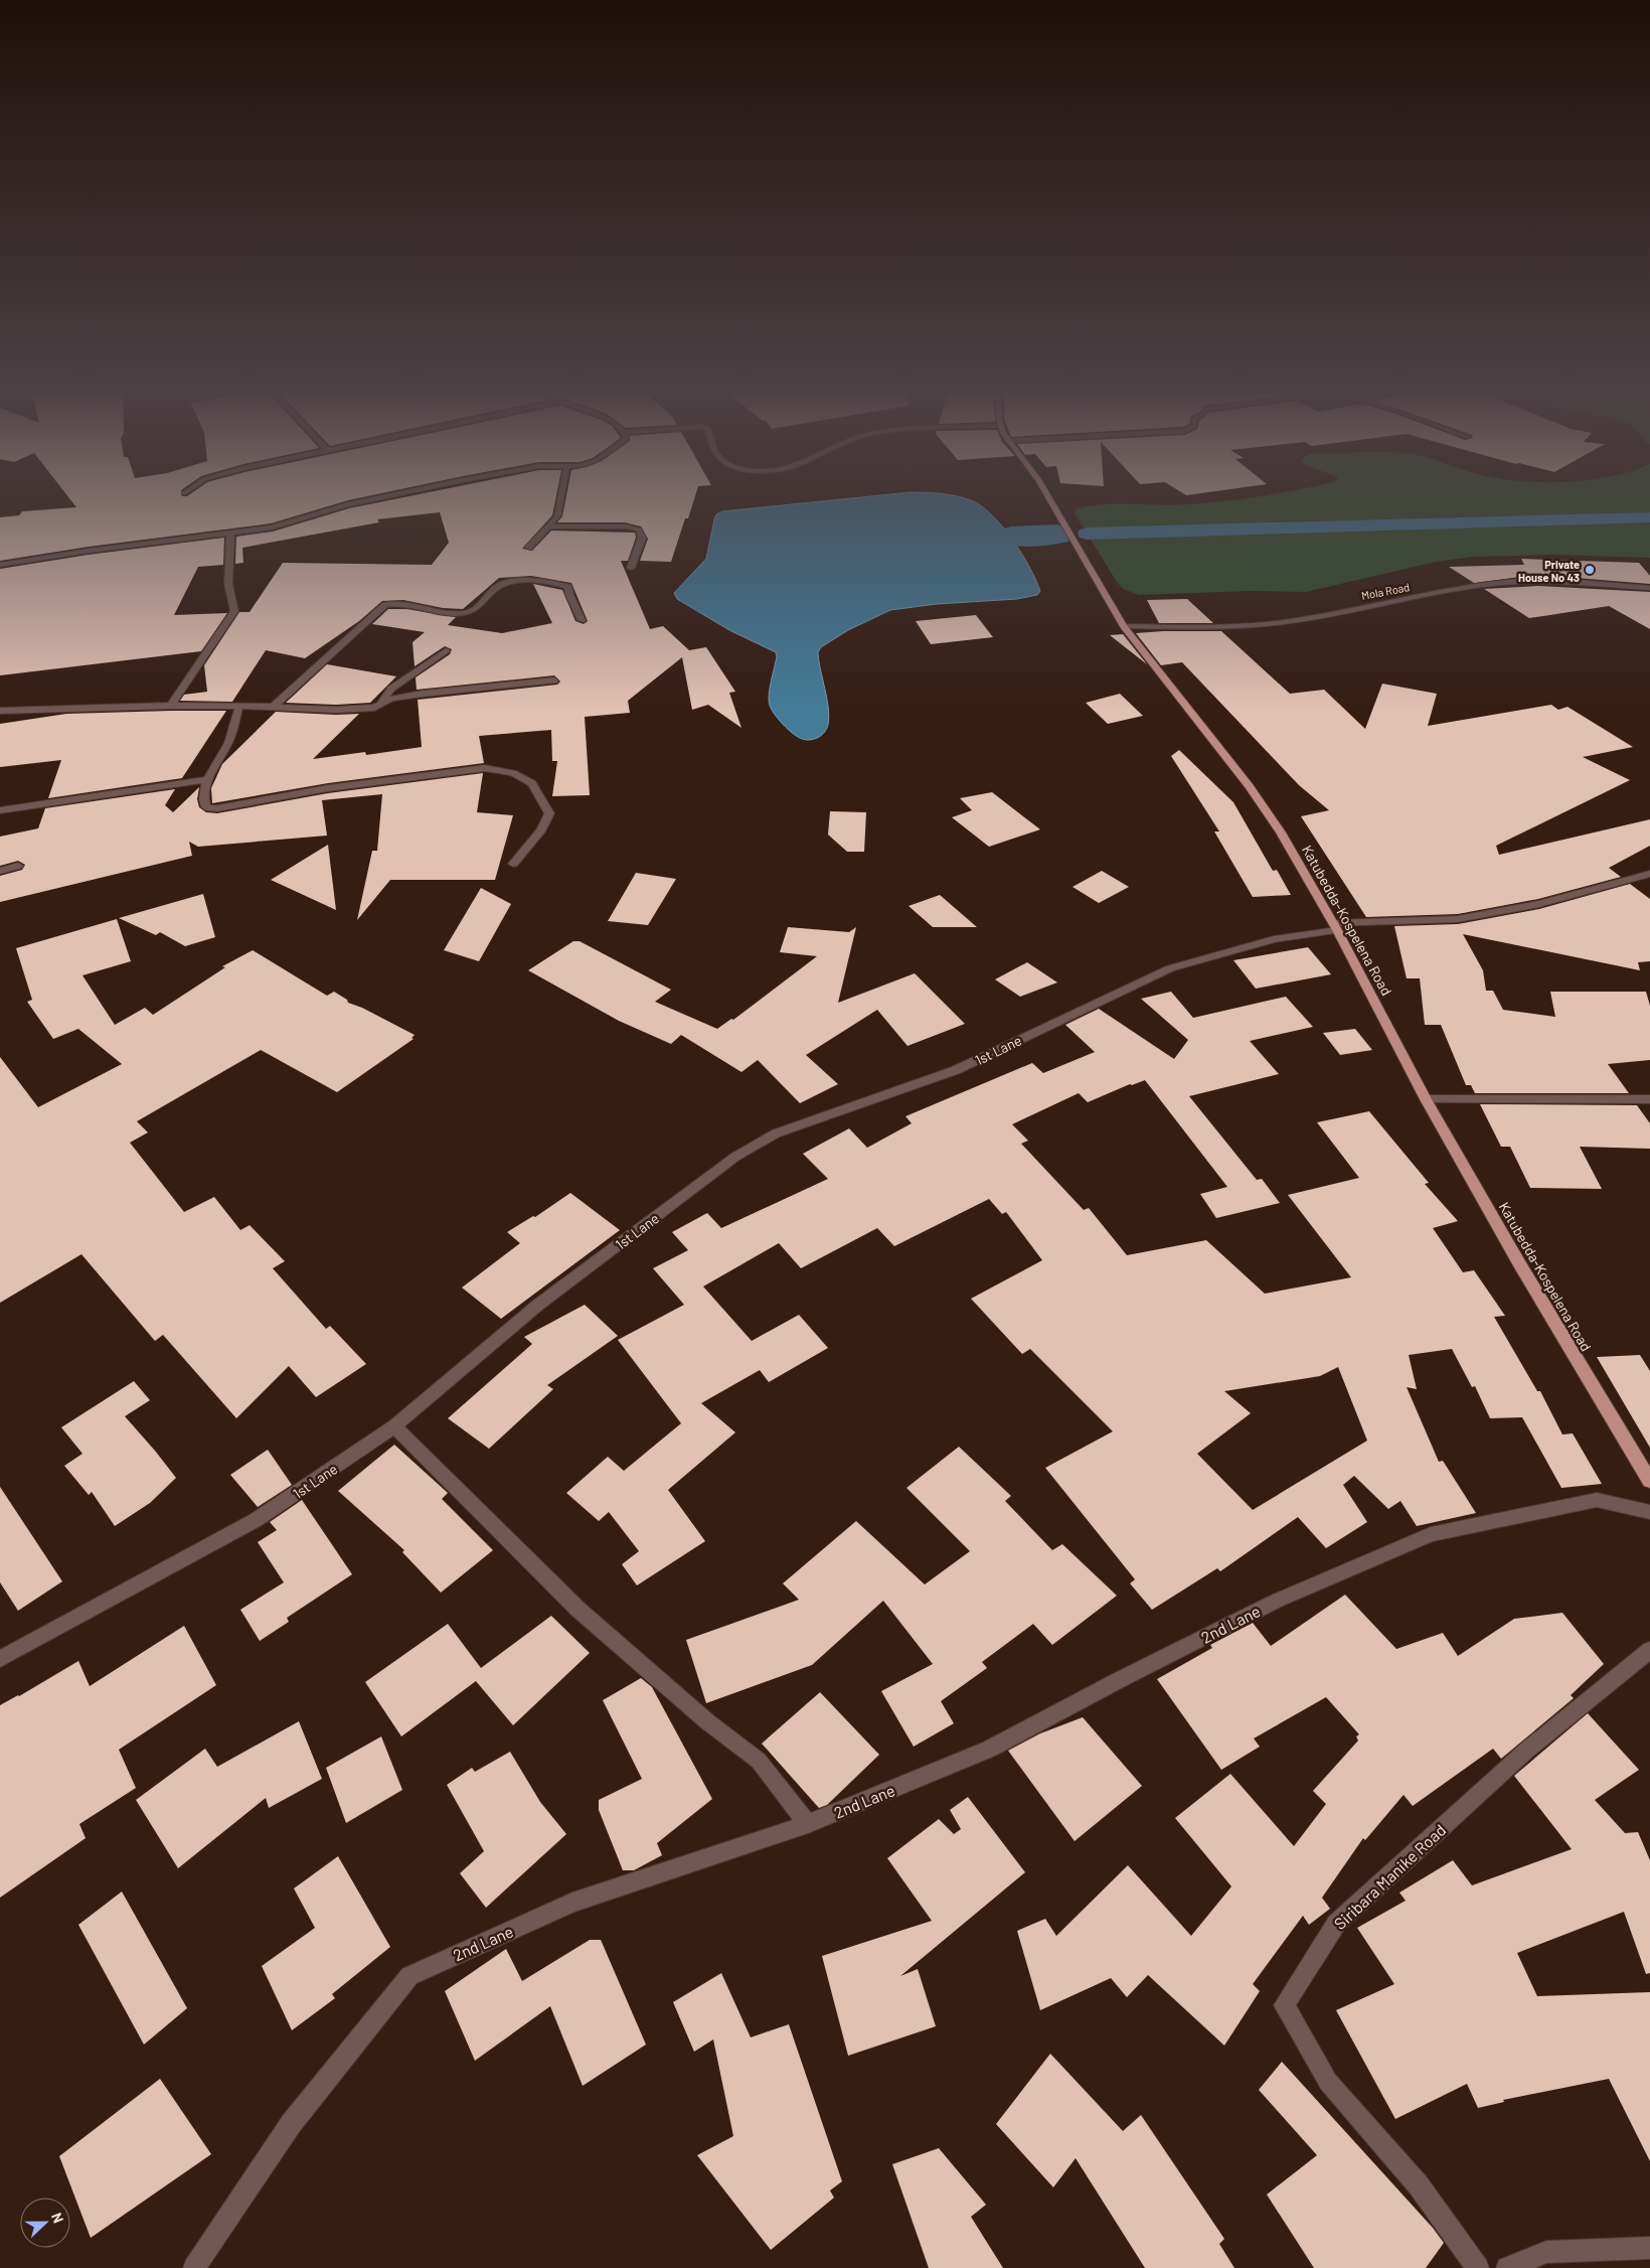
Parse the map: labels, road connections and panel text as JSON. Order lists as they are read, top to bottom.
{
  "streets": {
    "main road": ["Katubedda-Kospelena Road"],
    "street": [
      "Mola Road",
      "1st Lane",
      "2nd Lane",
      "Siribara Manike Road"
    ]
  },
  "crossings": [
    ["Mola Road", "Katubedda-Kospelena Road"],
    ["Katubedda-Kospelena Road", "1st Lane"]
  ],
  "places": ["Private House No 43"],
  "north": "right"
}
